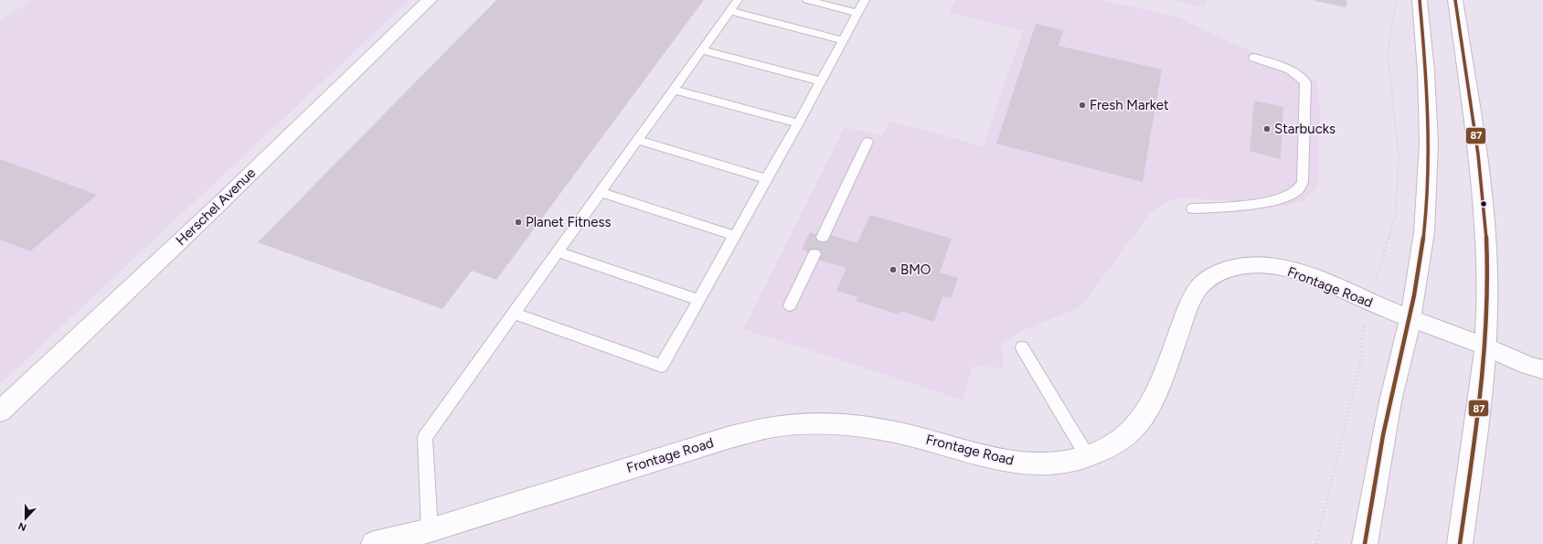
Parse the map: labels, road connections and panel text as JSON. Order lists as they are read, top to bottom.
{
  "streets": {
    "street": ["Herschel Avenue", "Frontage Road"]
  },
  "places": [
    "Fresh Market",
    "Starbucks",
    "Planet Fitness",
    "BMO"
  ],
  "lines": ["transit line 87"],
  "north": "bottom"
}
